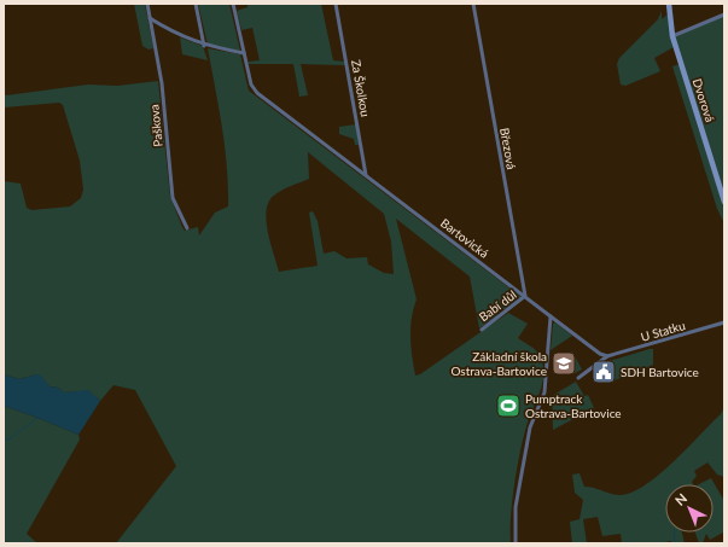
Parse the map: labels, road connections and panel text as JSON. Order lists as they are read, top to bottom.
{
  "streets": {
    "street": [
      "Za Školkou",
      "Dvorová",
      "Paškova",
      "Březová",
      "Bartovická",
      "Babí důl",
      "U Statku"
    ]
  },
  "crossings": [
    ["Za Školkou", "Bartovická"],
    ["Březová", "Bartovická"],
    ["Březová", "Babí důl"],
    ["Bartovická", "Babí důl"]
  ],
  "places": {
    "school or university": ["Základní škola Ostrava-Bartovice"],
    "public building": ["SDH Bartovice"],
    "sports": ["Pumptrack Ostrava-Bartovice"]
  },
  "north": "top left"
}
